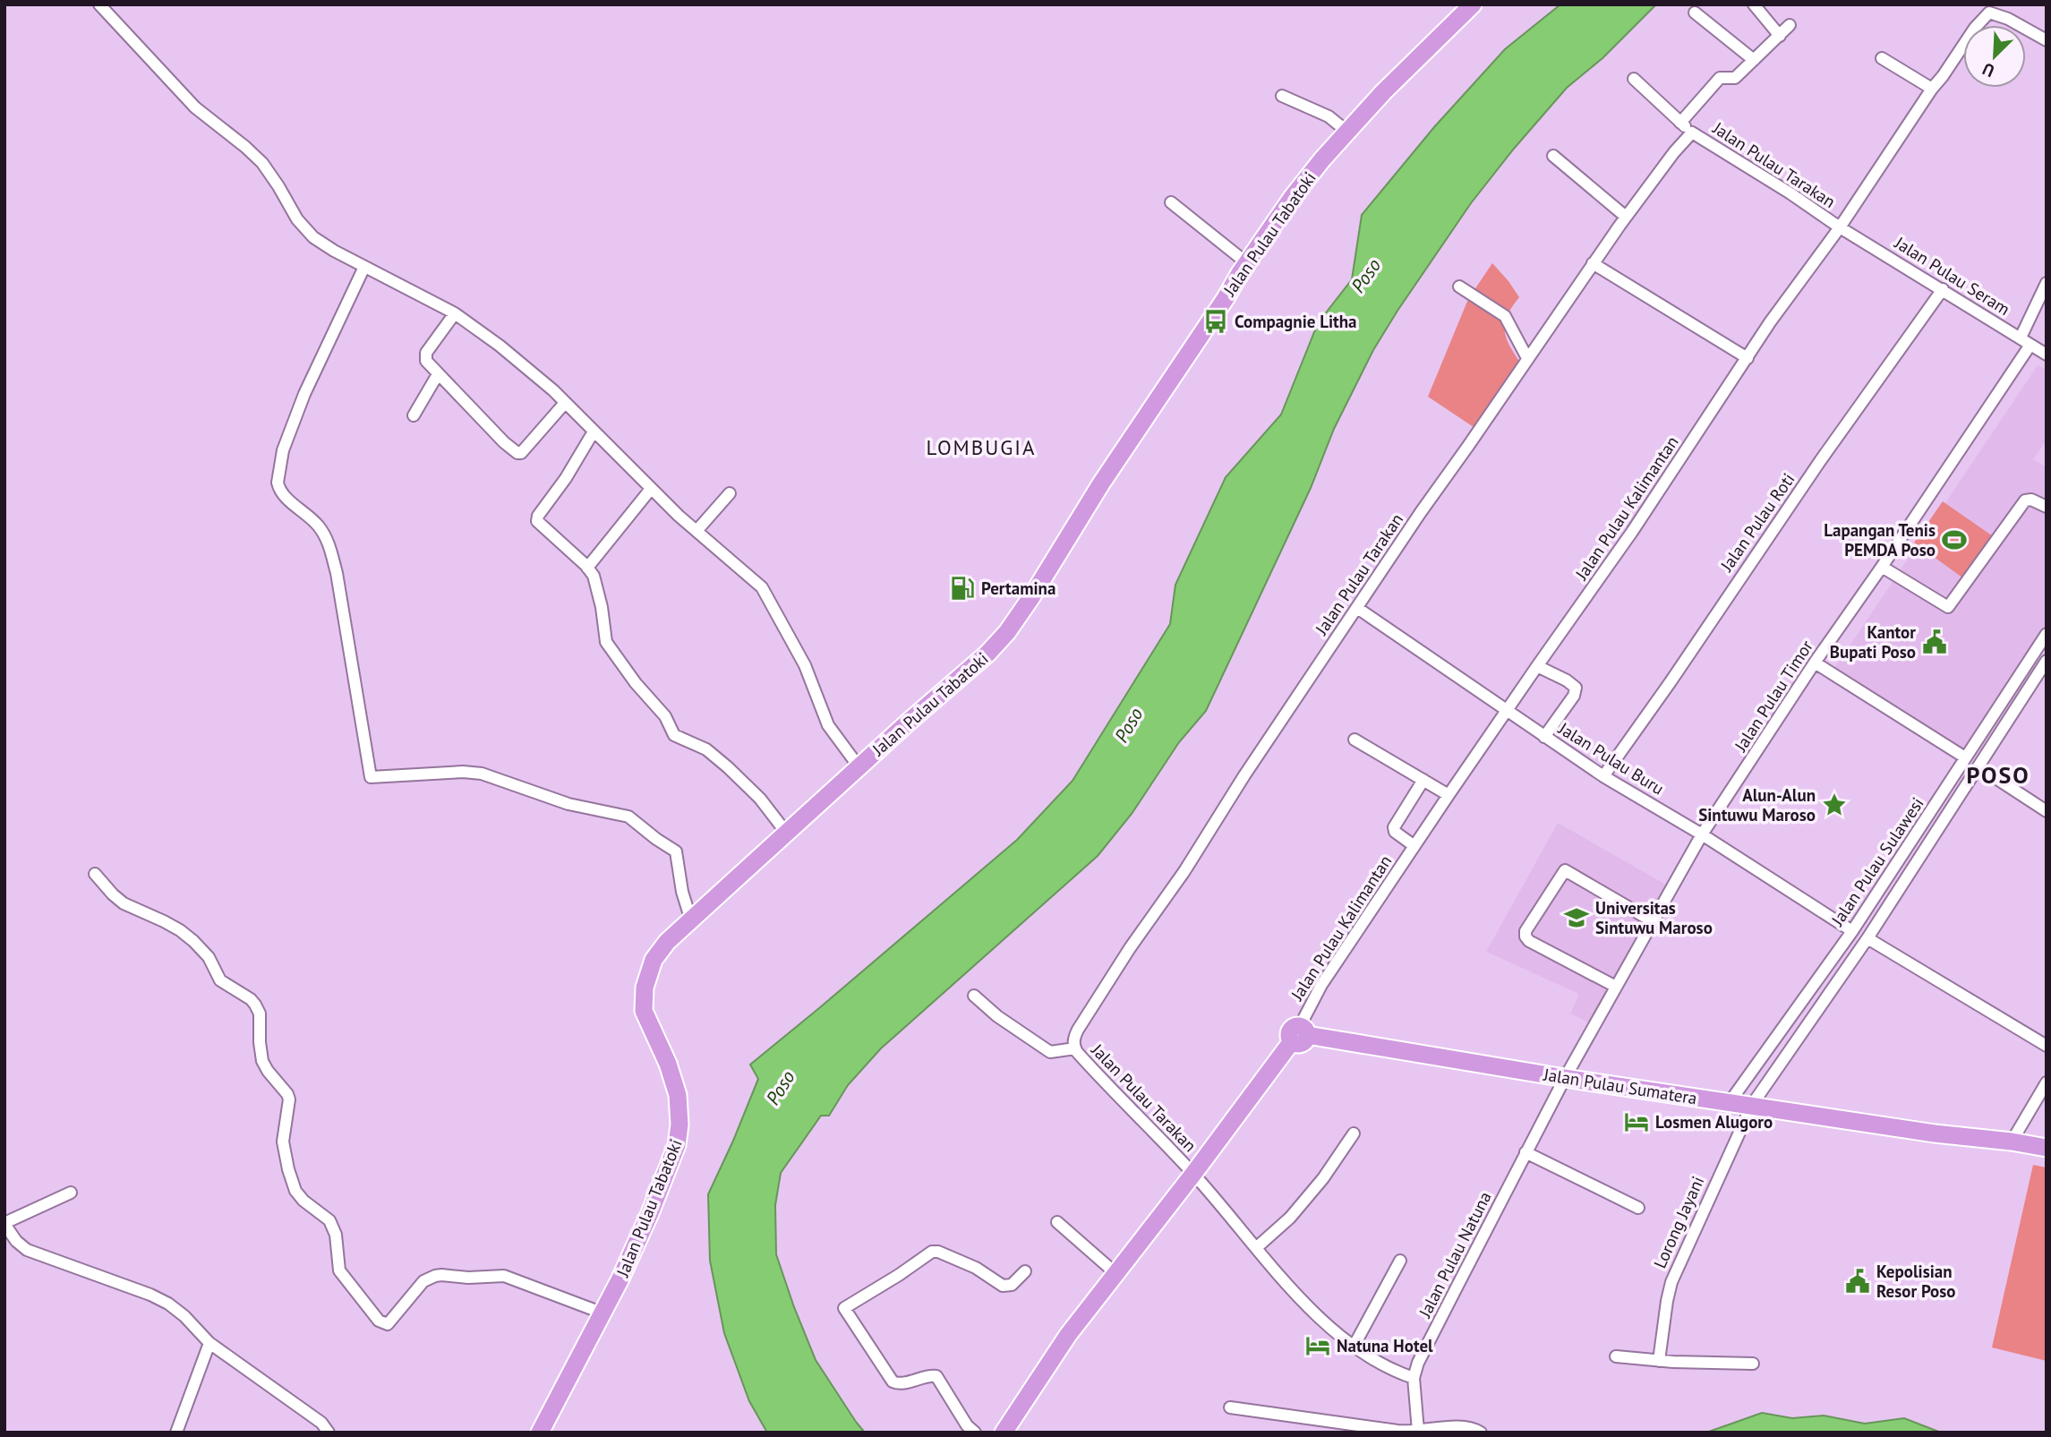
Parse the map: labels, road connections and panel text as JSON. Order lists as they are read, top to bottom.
{
  "streets": {
    "highway": ["Jalan Pulau Tabatoki", "Jalan Pulau Sumatera"],
    "street": [
      "Jalan Pulau Tarakan",
      "Jalan Pulau Seram",
      "Jalan Pulau Kalimantan",
      "Jalan Pulau Roti",
      "Jalan Pulau Timor",
      "Jalan Pulau Buru",
      "Jalan Pulau Sulawesi",
      "Lorong Jayani",
      "Jalan Pulau Natuna"
    ]
  },
  "crossings": [
    ["Jalan Pulau Tarakan", "Jalan Pulau Seram"],
    ["Jalan Pulau Tarakan", "Jalan Pulau Kalimantan"],
    ["Jalan Pulau Tarakan", "Jalan Pulau Buru"],
    ["Jalan Pulau Seram", "Jalan Pulau Kalimantan"],
    ["Jalan Pulau Seram", "Jalan Pulau Roti"],
    ["Jalan Pulau Seram", "Jalan Pulau Timor"],
    ["Jalan Pulau Kalimantan", "Jalan Pulau Buru"],
    ["Jalan Pulau Kalimantan", "Jalan Pulau Sumatera"],
    ["Jalan Pulau Roti", "Jalan Pulau Buru"],
    ["Jalan Pulau Timor", "Jalan Pulau Buru"],
    ["Jalan Pulau Timor", "Jalan Pulau Sumatera"],
    ["Jalan Pulau Timor", "Jalan Pulau Natuna"],
    ["Jalan Pulau Buru", "Jalan Pulau Sulawesi"],
    ["Jalan Pulau Sulawesi", "Jalan Pulau Sumatera"],
    ["Jalan Pulau Sulawesi", "Lorong Jayani"],
    ["Jalan Pulau Sumatera", "Lorong Jayani"],
    ["Jalan Pulau Sumatera", "Jalan Pulau Natuna"]
  ],
  "districts": ["LOMBUGIA", "POSO"],
  "water": ["Poso"],
  "places": {
    "bus stop": ["Compagnie Litha"],
    "sports": ["Lapangan Tenis PEMDA Poso"],
    "fuel station": ["Pertamina"],
    "public building": ["Kantor Bupati Poso", "Kepolisian Resor Poso"],
    "place": ["Alun-Alun Sintuwu Maroso"],
    "school or university": ["Universitas Sintuwu Maroso"],
    "hotel": ["Losmen Alugoro", "Natuna Hotel"]
  },
  "north": "bottom left"
}
